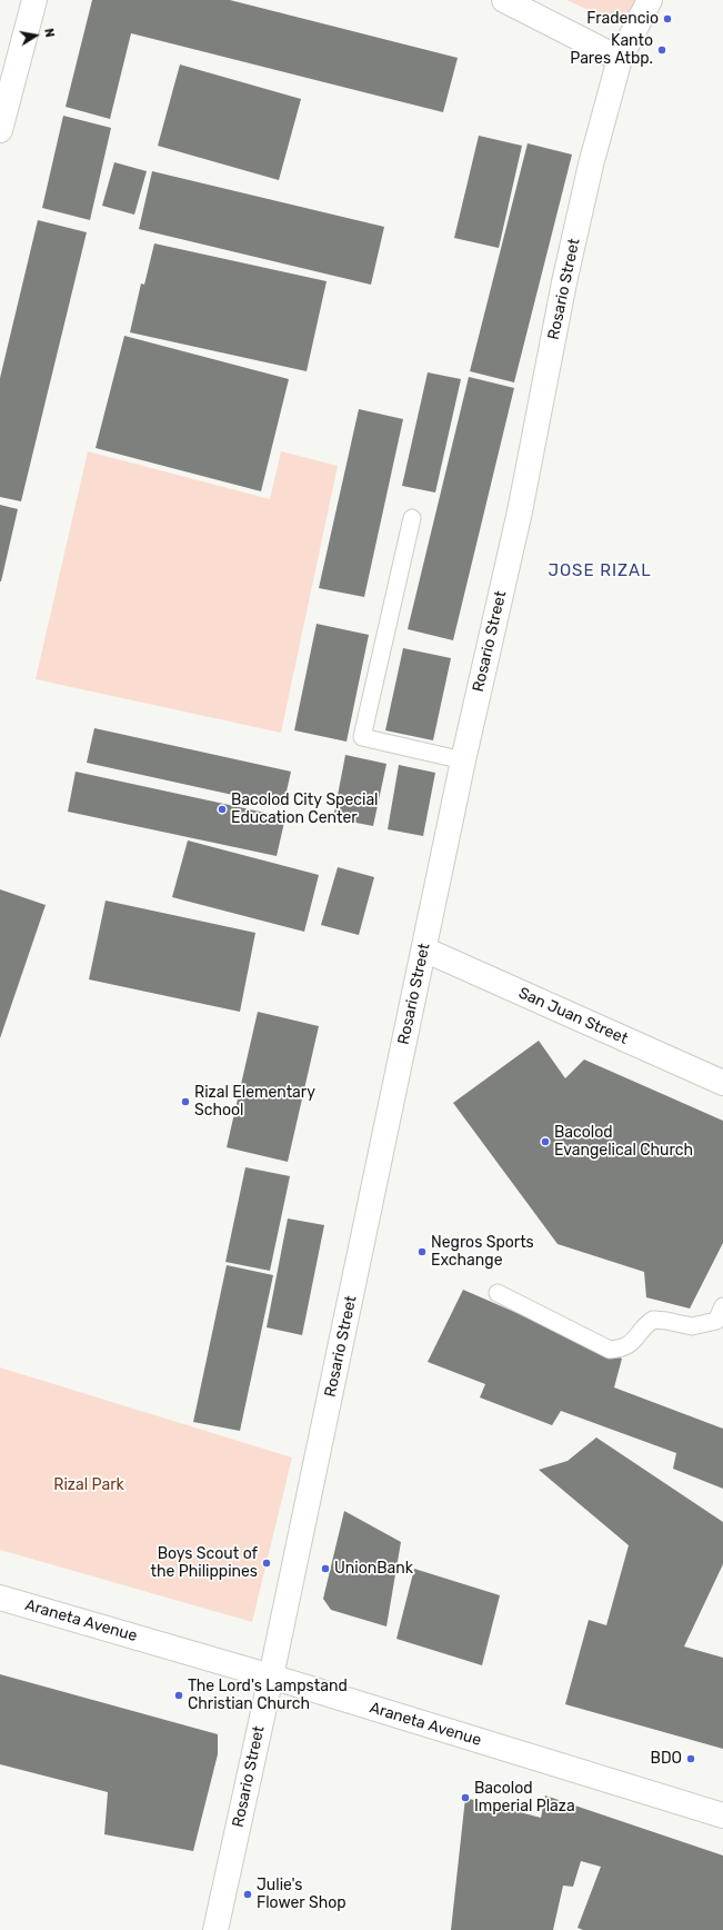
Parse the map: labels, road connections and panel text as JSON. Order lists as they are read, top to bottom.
{
  "streets": {
    "street": ["Rosario Street", "San Juan Street", "Araneta Avenue"]
  },
  "crossings": [
    ["Rosario Street", "San Juan Street"],
    ["Rosario Street", "Araneta Avenue"]
  ],
  "districts": ["JOSE RIZAL"],
  "parks": ["Rizal Park"],
  "places": [
    "Fradencio",
    "Kanto Pares Atbp.",
    "Bacolod City Special Education Center",
    "Rizal Elementary School",
    "Bacolod Evangelical Church",
    "Negros Sports Exchange",
    "Boys Scout of the Philippines",
    "UnionBank",
    "The Lord's Lampstand Christian Church",
    "BDO",
    "Bacolod Imperial Plaza",
    "Julie's Flower Shop"
  ],
  "north": "right"
}
